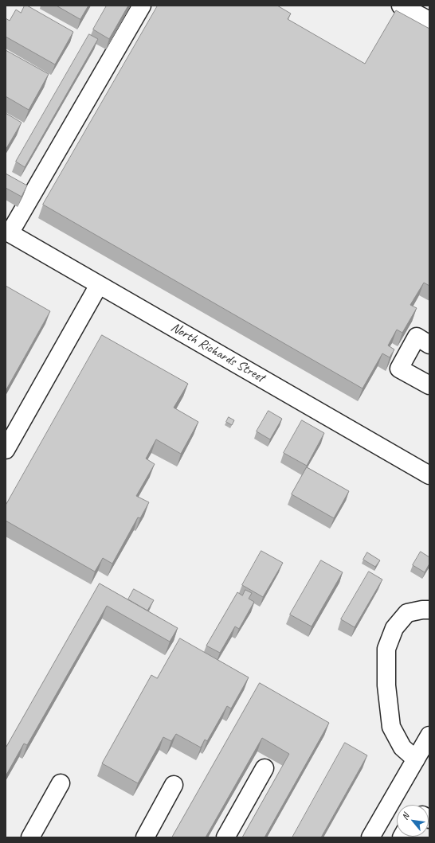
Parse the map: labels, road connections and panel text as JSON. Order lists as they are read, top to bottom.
{
  "streets": {
    "street": ["North Richards Street"]
  },
  "north": "top left"
}
